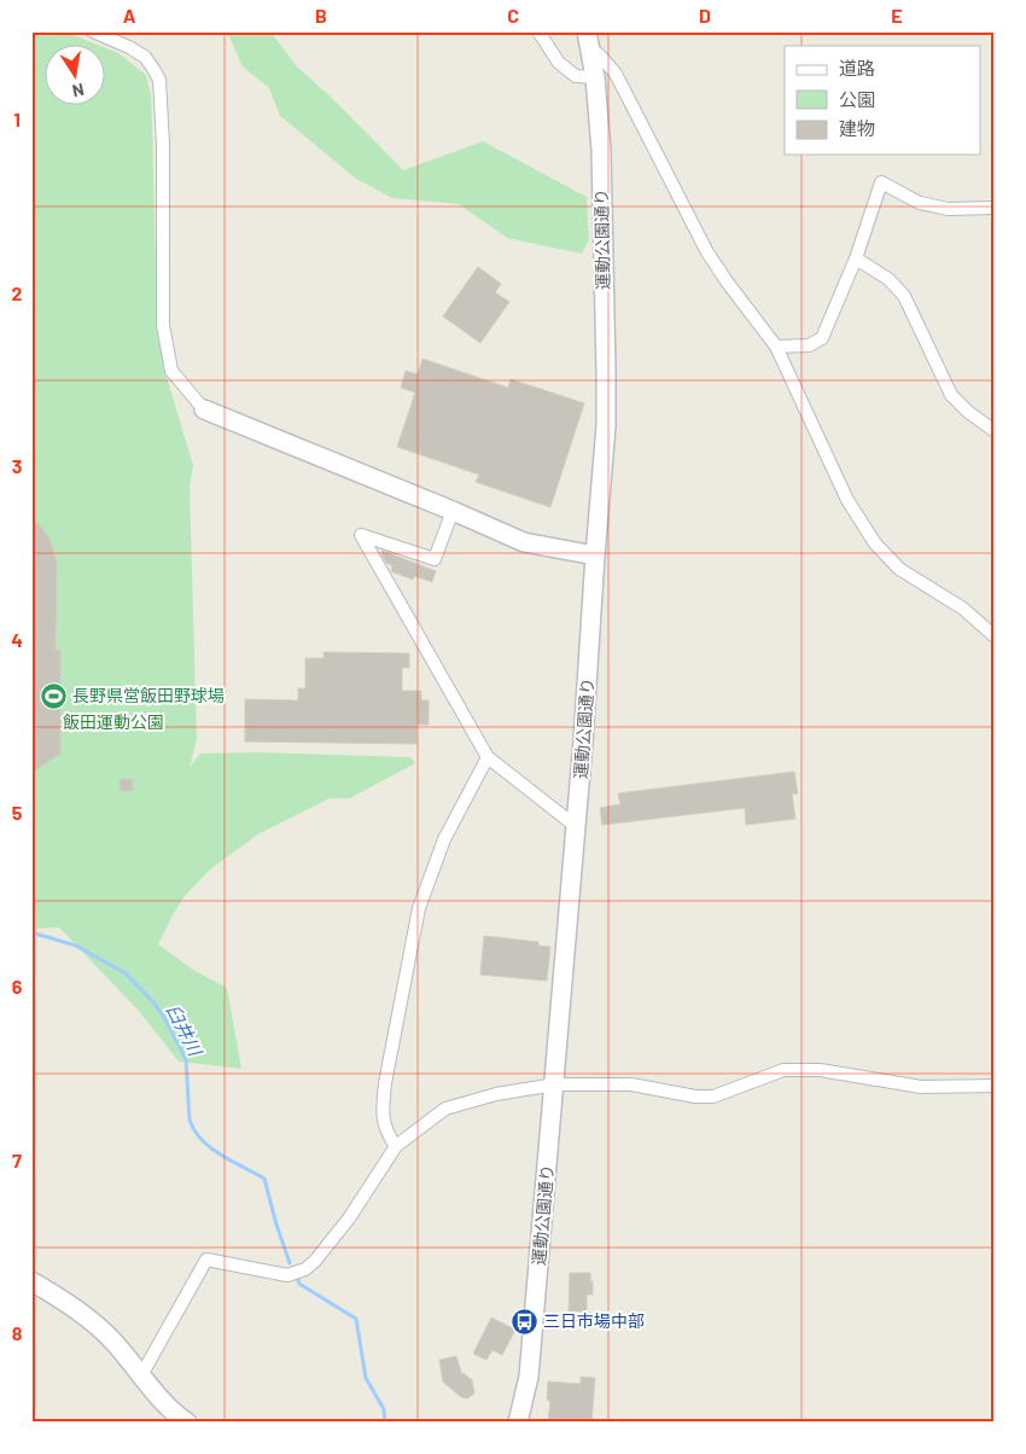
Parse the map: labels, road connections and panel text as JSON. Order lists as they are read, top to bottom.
{
  "streets": {
    "street": ["運動公園通り"]
  },
  "water": ["臼井川"],
  "parks": ["飯田運動公園"],
  "places": {
    "sports": ["長野県営飯田野球場"],
    "bus stop": ["三日市場中部"]
  },
  "legend": ["道路", "公園", "建物"],
  "north": "bottom",
  "grid": {
    "columns": [
      "A",
      "B",
      "C",
      "D",
      "E"
    ],
    "rows": [
      "1",
      "2",
      "3",
      "4",
      "5",
      "6",
      "7",
      "8"
    ]
  }
}
